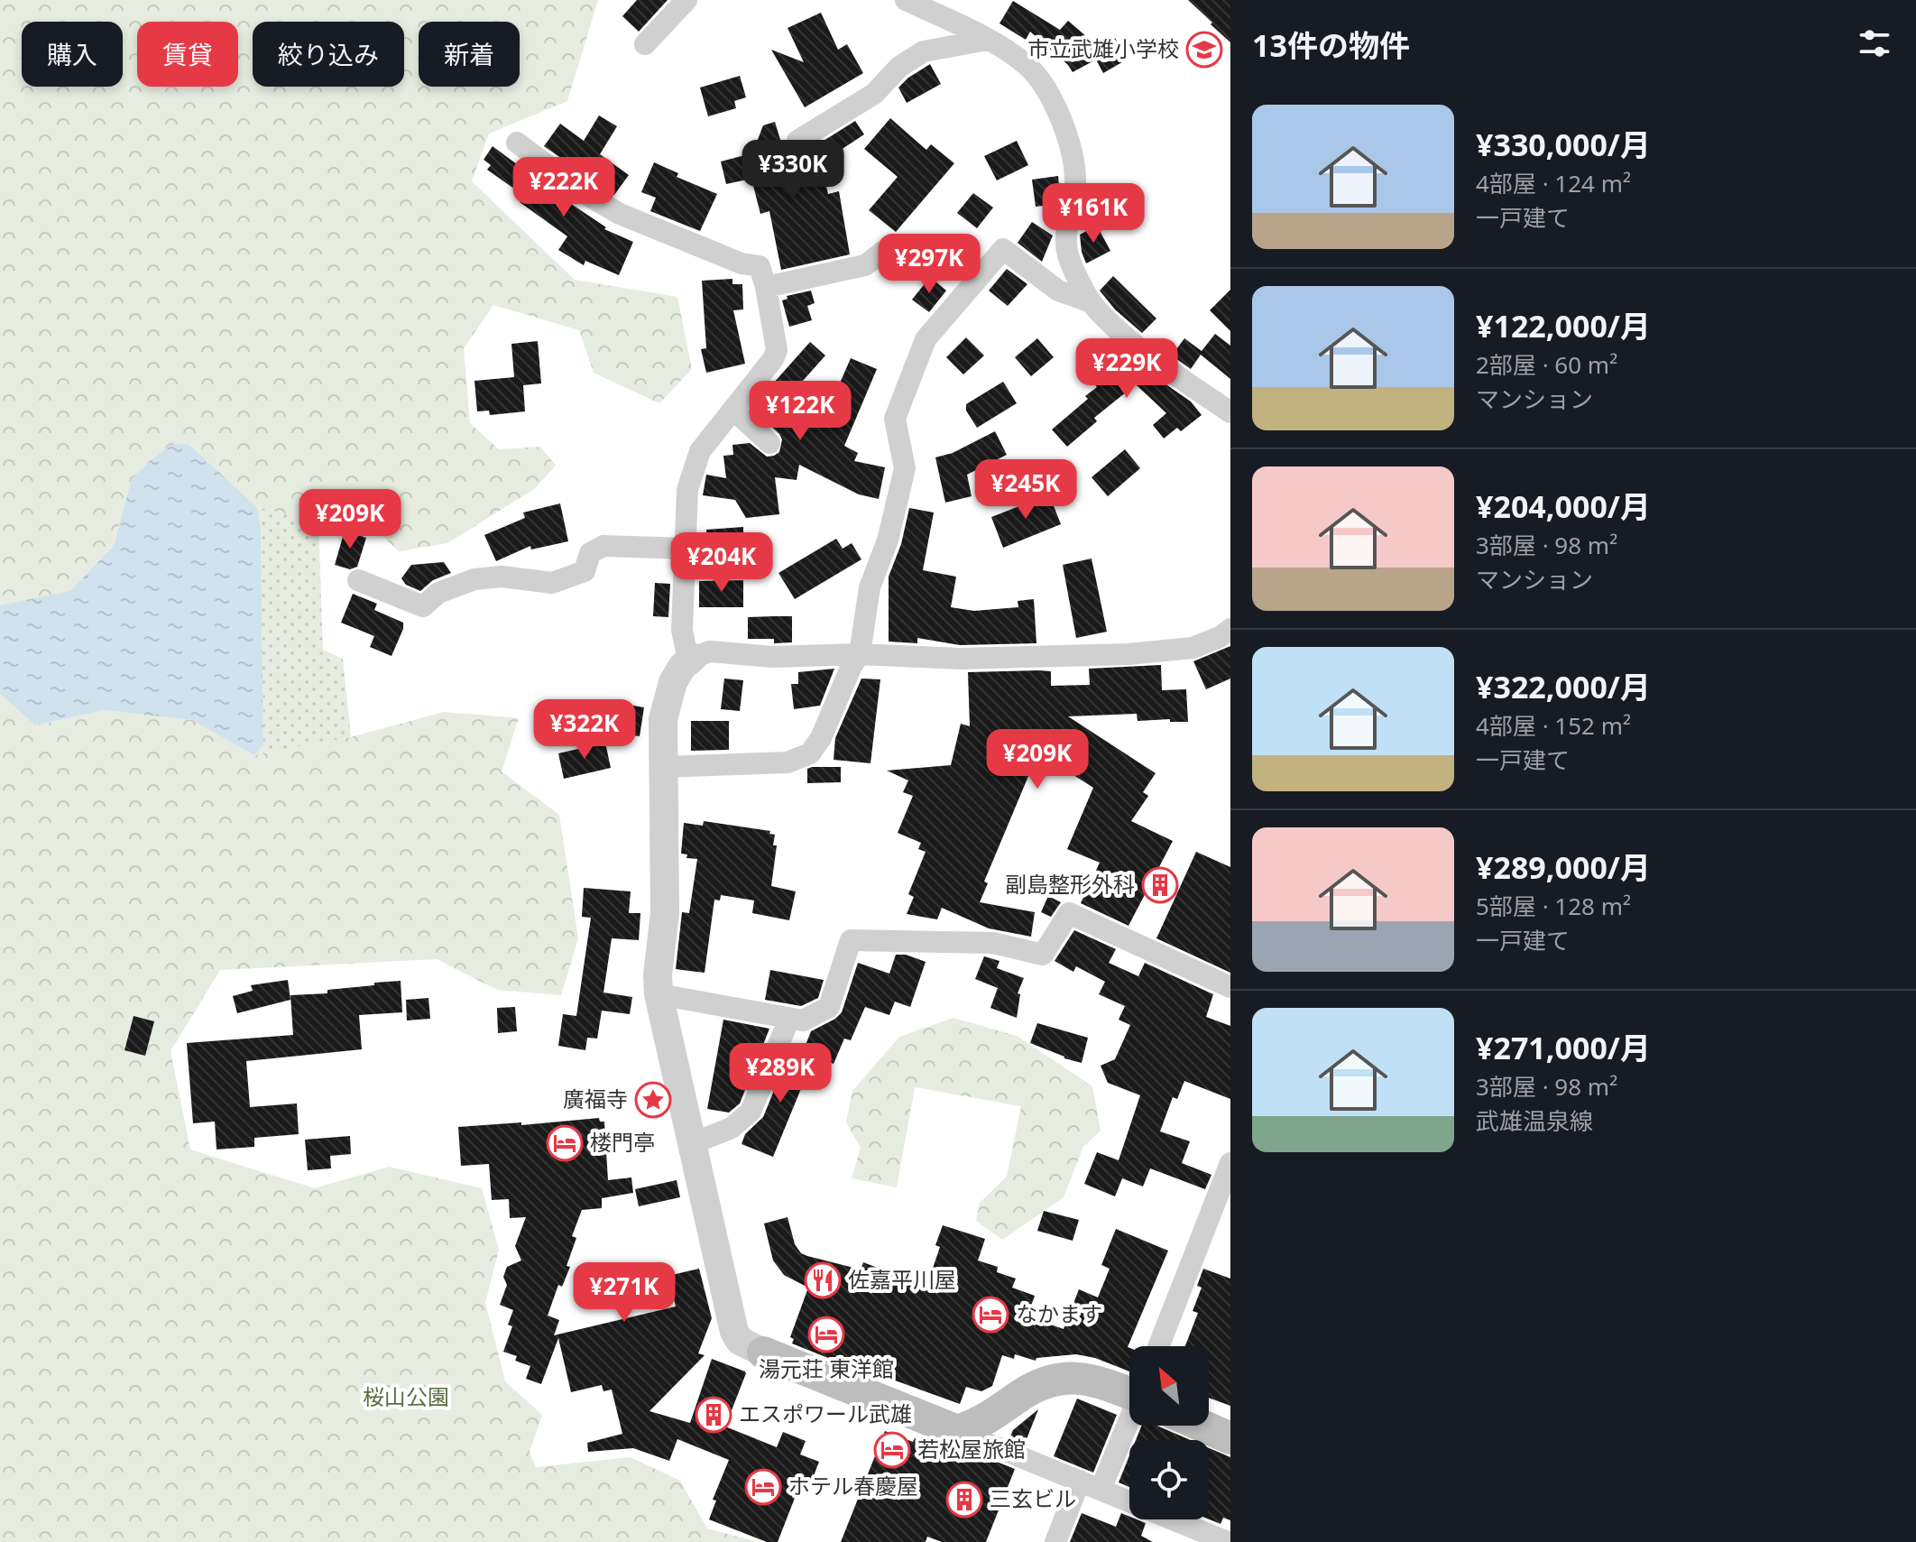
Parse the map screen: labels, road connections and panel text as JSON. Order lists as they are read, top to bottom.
{
  "parks": ["桜山公園"],
  "places": {
    "school or university": ["市立武雄小学校"],
    "building": ["副島整形外科", "エスポワール武雄", "三玄ビル"],
    "place": ["廣福寺"],
    "hotel": [
      "楼門亭",
      "なかます",
      "湯元荘 東洋館",
      "若松屋旅館",
      "ホテル春慶屋"
    ],
    "restaurant": ["佐嘉平川屋"]
  },
  "north": "top left",
  "page": {
    "heading": "13件の物件",
    "chip": [
      "購入",
      "賃貸",
      "絞り込み",
      "新着"
    ],
    "list": [
      {
        "name": "¥330,000/月",
        "note": "4部屋 · 124 m² · 一戸建て"
      },
      {
        "name": "¥122,000/月",
        "note": "2部屋 · 60 m² · マンション"
      },
      {
        "name": "¥204,000/月",
        "note": "3部屋 · 98 m² · マンション"
      },
      {
        "name": "¥322,000/月",
        "note": "4部屋 · 152 m² · 一戸建て"
      },
      {
        "name": "¥289,000/月",
        "note": "5部屋 · 128 m² · 一戸建て"
      },
      {
        "name": "¥271,000/月",
        "note": "3部屋 · 98 m² · 武雄温泉線"
      }
    ],
    "price": [
      "¥330K",
      "¥222K",
      "¥161K",
      "¥297K",
      "¥229K",
      "¥122K",
      "¥245K",
      "¥209K",
      "¥204K",
      "¥322K",
      "¥209K",
      "¥289K",
      "¥271K"
    ]
  }
}
